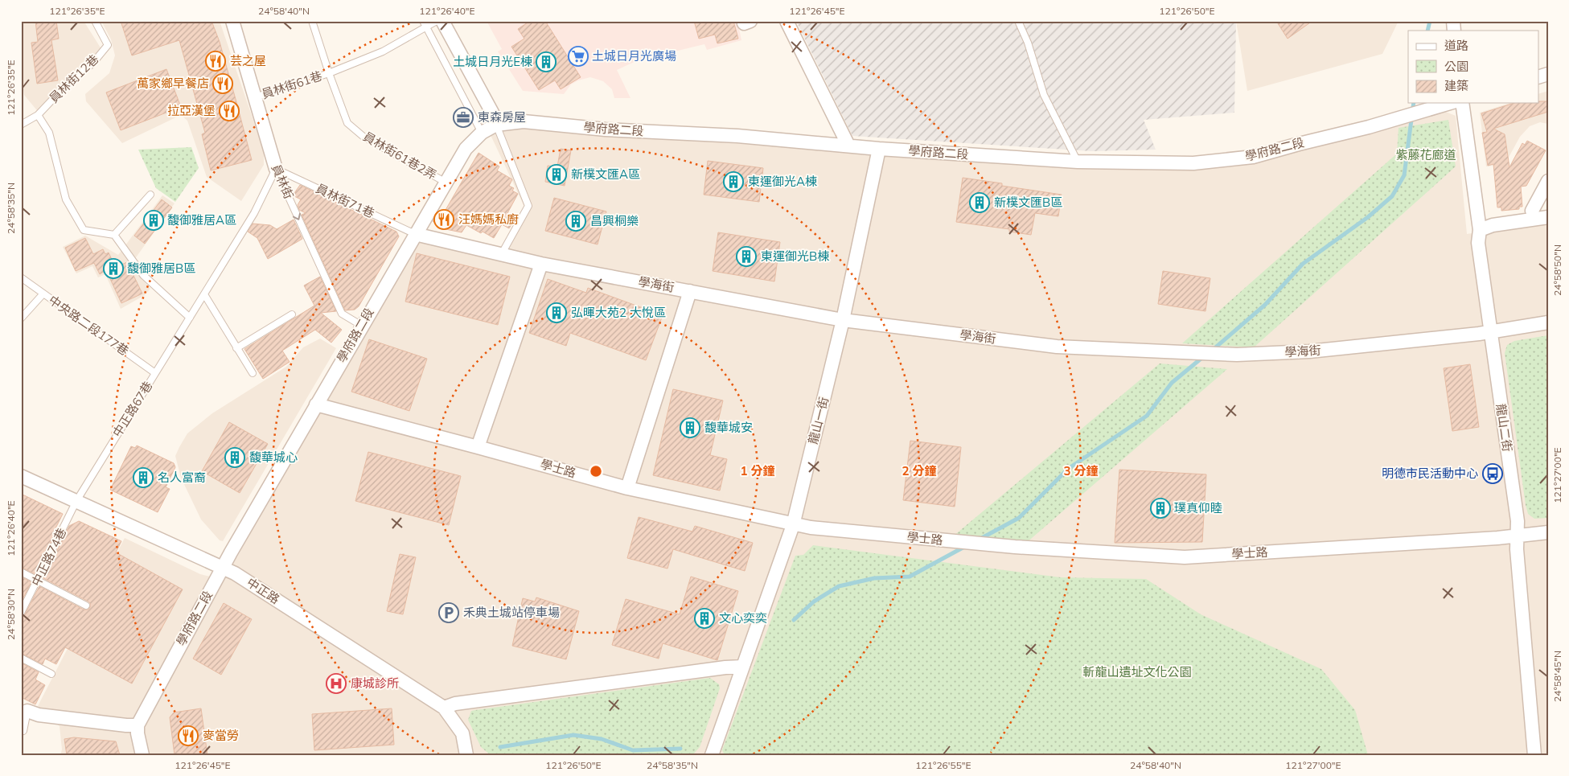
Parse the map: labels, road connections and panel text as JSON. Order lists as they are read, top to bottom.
{
  "streets": {
    "street": [
      "學府路二段",
      "員林街",
      "學海街",
      "龍山一街",
      "龍山二街",
      "學士路",
      "中正路"
    ],
    "lane": [
      "員林街12巷",
      "員林街61巷",
      "員林街61巷2弄",
      "員林街71巷",
      "中央路二段177巷",
      "中正路67巷",
      "中正路74巷"
    ]
  },
  "crossings": [
    ["員林街61巷", "員林街61巷2弄"],
    ["員林街61巷", "員林街"],
    ["學府路二段", "員林街61巷2弄"],
    ["學府路二段", "員林街"],
    ["學府路二段", "員林街71巷"],
    ["學府路二段", "學海街"],
    ["學府路二段", "龍山一街"],
    ["學府路二段", "學士路"],
    ["學府路二段", "中正路"],
    ["員林街", "員林街71巷"],
    ["員林街", "中正路67巷"],
    ["員林街71巷", "學海街"],
    ["員林街71巷", "中正路67巷"],
    ["學海街", "龍山一街"],
    ["學海街", "龍山二街"],
    ["中央路二段177巷", "中正路67巷"],
    ["中正路67巷", "中正路74巷"],
    ["中正路67巷", "中正路"],
    ["龍山一街", "學士路"],
    ["龍山二街", "學士路"],
    ["中正路74巷", "中正路"]
  ],
  "one_way": ["員林街"],
  "parks": ["紫藤花廊道", "斬龍山遺址文化公園"],
  "places": {
    "supermarket": ["土城日月光廣場"],
    "restaurant": [
      "芸之屋",
      "萬家鄉早餐店",
      "拉亞漢堡",
      "汪媽媽私廚",
      "麥當勞"
    ],
    "building": [
      "土城日月光E棟",
      "新樸文匯A區",
      "東運御光A棟",
      "新樸文匯B區",
      "馥御雅居A區",
      "昌興桐樂",
      "東運御光B棟",
      "馥御雅居B區",
      "弘暉大苑2 大悅區",
      "馥華城安",
      "馥華城心",
      "名人富裔",
      "璞真仰睦",
      "文心奕奕"
    ],
    "office": ["東森房屋"],
    "bus stop": ["明德市民活動中心"],
    "parking": ["禾典土城站停車場"],
    "hospital": ["康城診所"]
  },
  "legend": ["道路", "公園", "建築"],
  "coordinates": [
    "121°26'35\"E",
    "24°58'40\"N",
    "121°26'40\"E",
    "121°26'45\"E",
    "121°26'50\"E",
    "24°58'35\"N",
    "24°58'50\"N",
    "121°27'00\"E",
    "24°58'30\"N",
    "24°58'45\"N",
    "121°26'55\"E"
  ],
  "rings": ["1 分鐘", "2 分鐘", "3 分鐘"]
}
